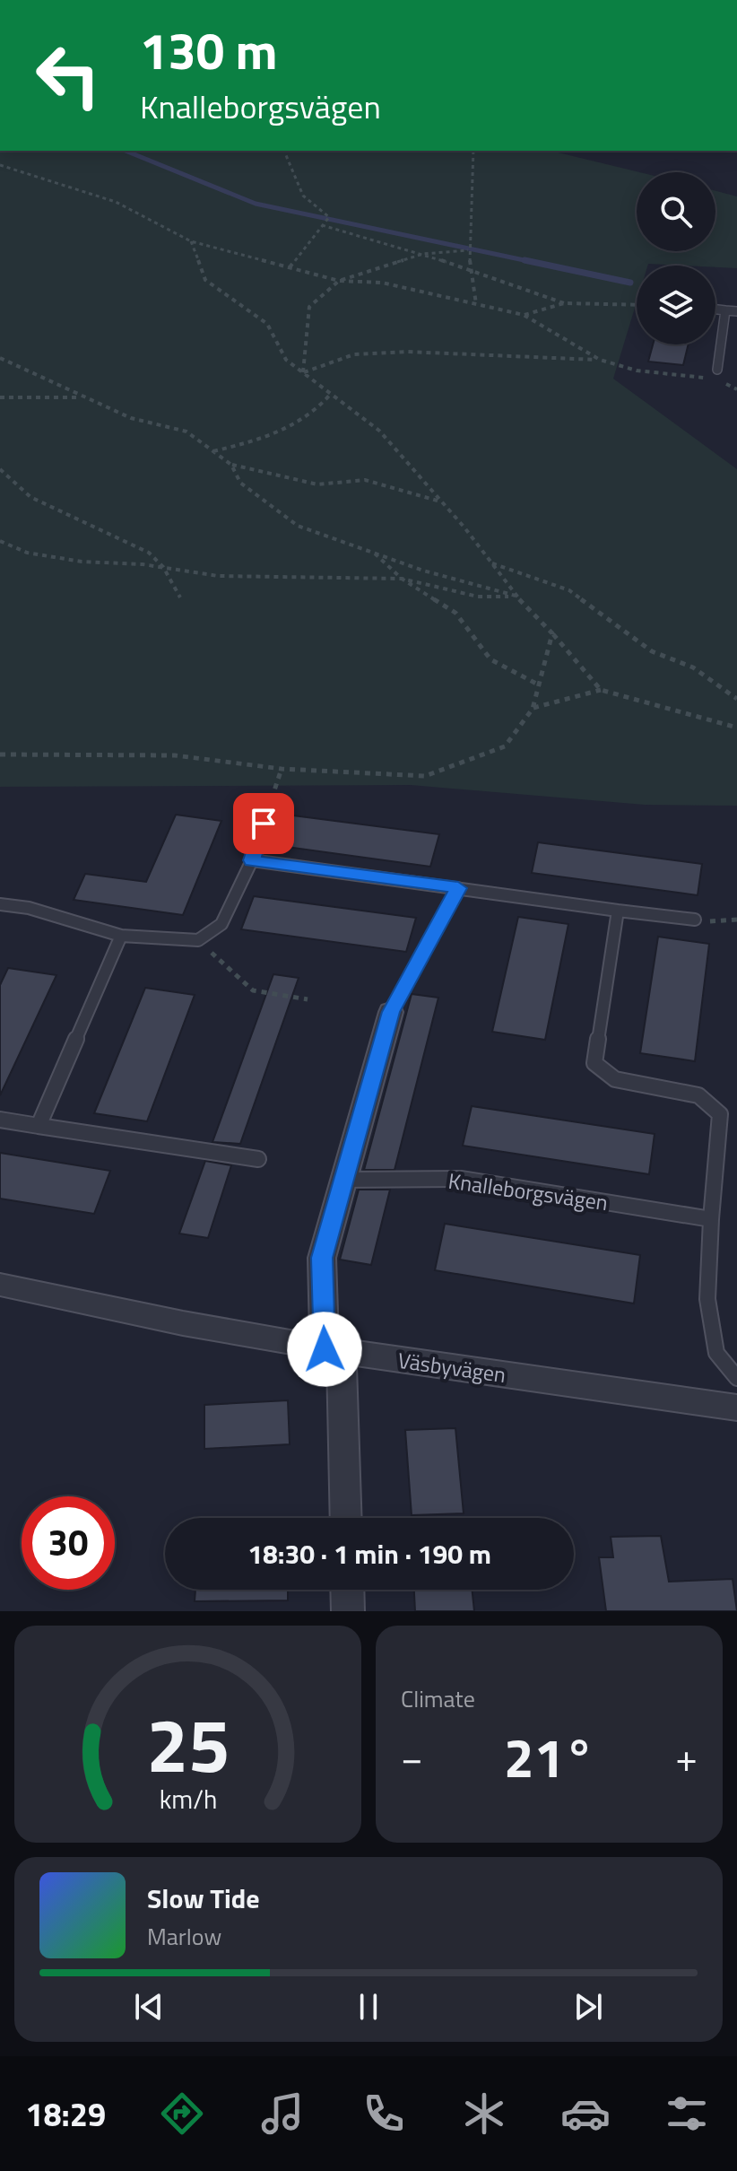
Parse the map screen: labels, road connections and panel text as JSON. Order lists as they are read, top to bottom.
{
  "streets": {
    "street": ["Väsbyvägen"],
    "lane": ["Knalleborgsvägen"]
  },
  "page": {
    "turn": ["130 m", "Knalleborgsvägen"],
    "limit": "30",
    "trip": "18:30 · 1 min · 190 m",
    "tile": "Climate",
    "heat": ["−", "21°", "+"],
    "song": ["Slow Tide", "Marlow"],
    "tabs": "18:29",
    "gauge": ["25", "km/h"]
  }
}
